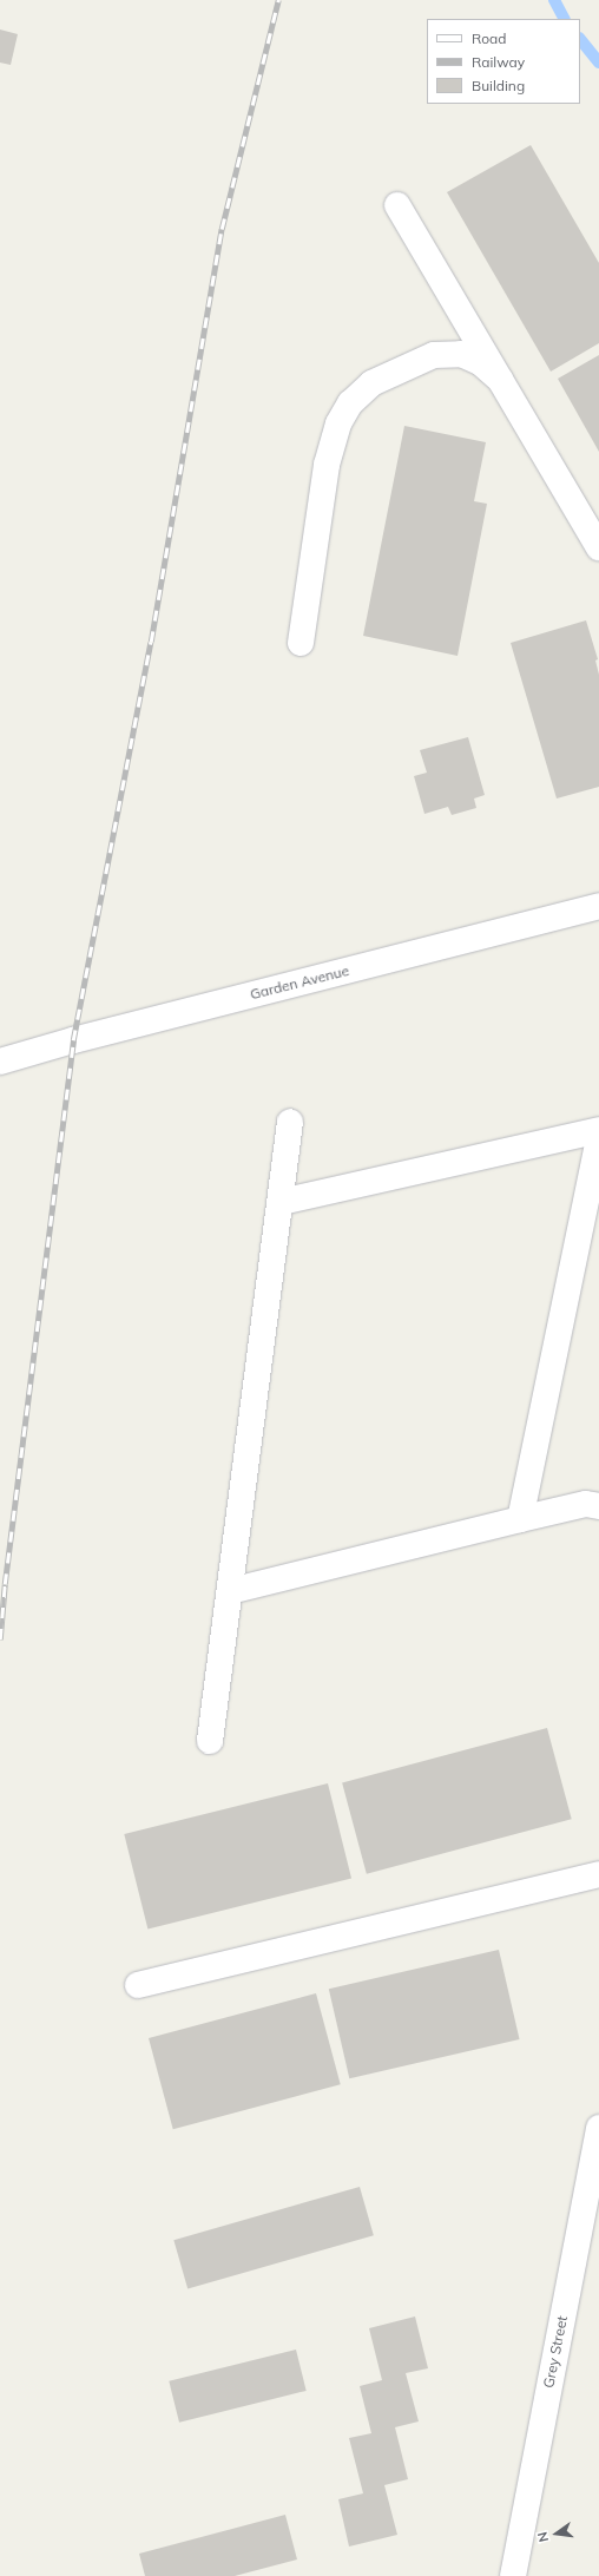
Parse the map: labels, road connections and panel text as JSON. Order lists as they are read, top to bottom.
{
  "streets": {
    "street": ["Garden Avenue", "Grey Street"]
  },
  "legend": ["Road", "Railway", "Building"],
  "north": "left"
}
